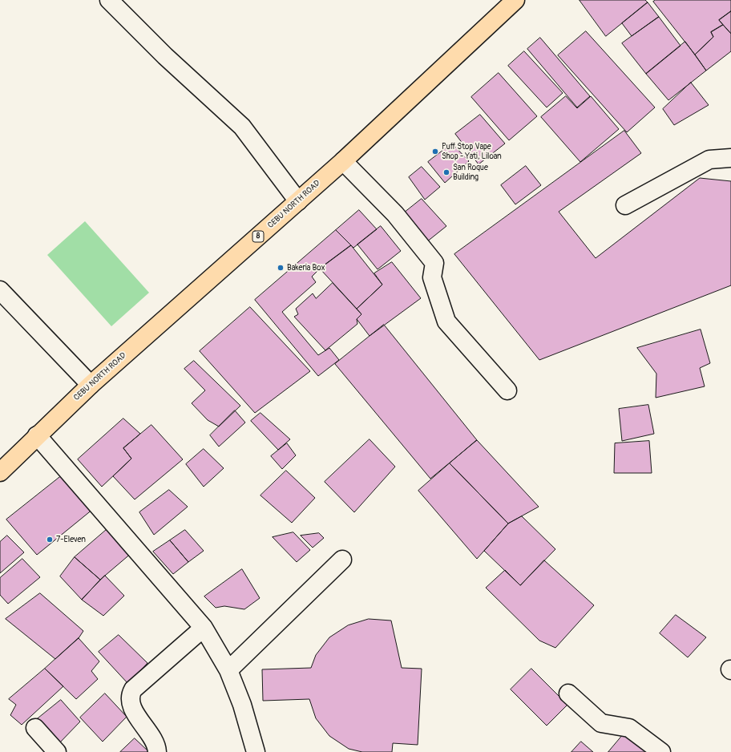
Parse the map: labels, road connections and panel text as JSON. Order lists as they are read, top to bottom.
{
  "streets": {
    "main road": ["CEBU NORTH ROAD", "8"]
  },
  "places": [
    "Puff Stop Vape Shop - Yati, Liloan",
    "San Roque Building",
    "Bakeria Box",
    "7-Eleven"
  ]
}
